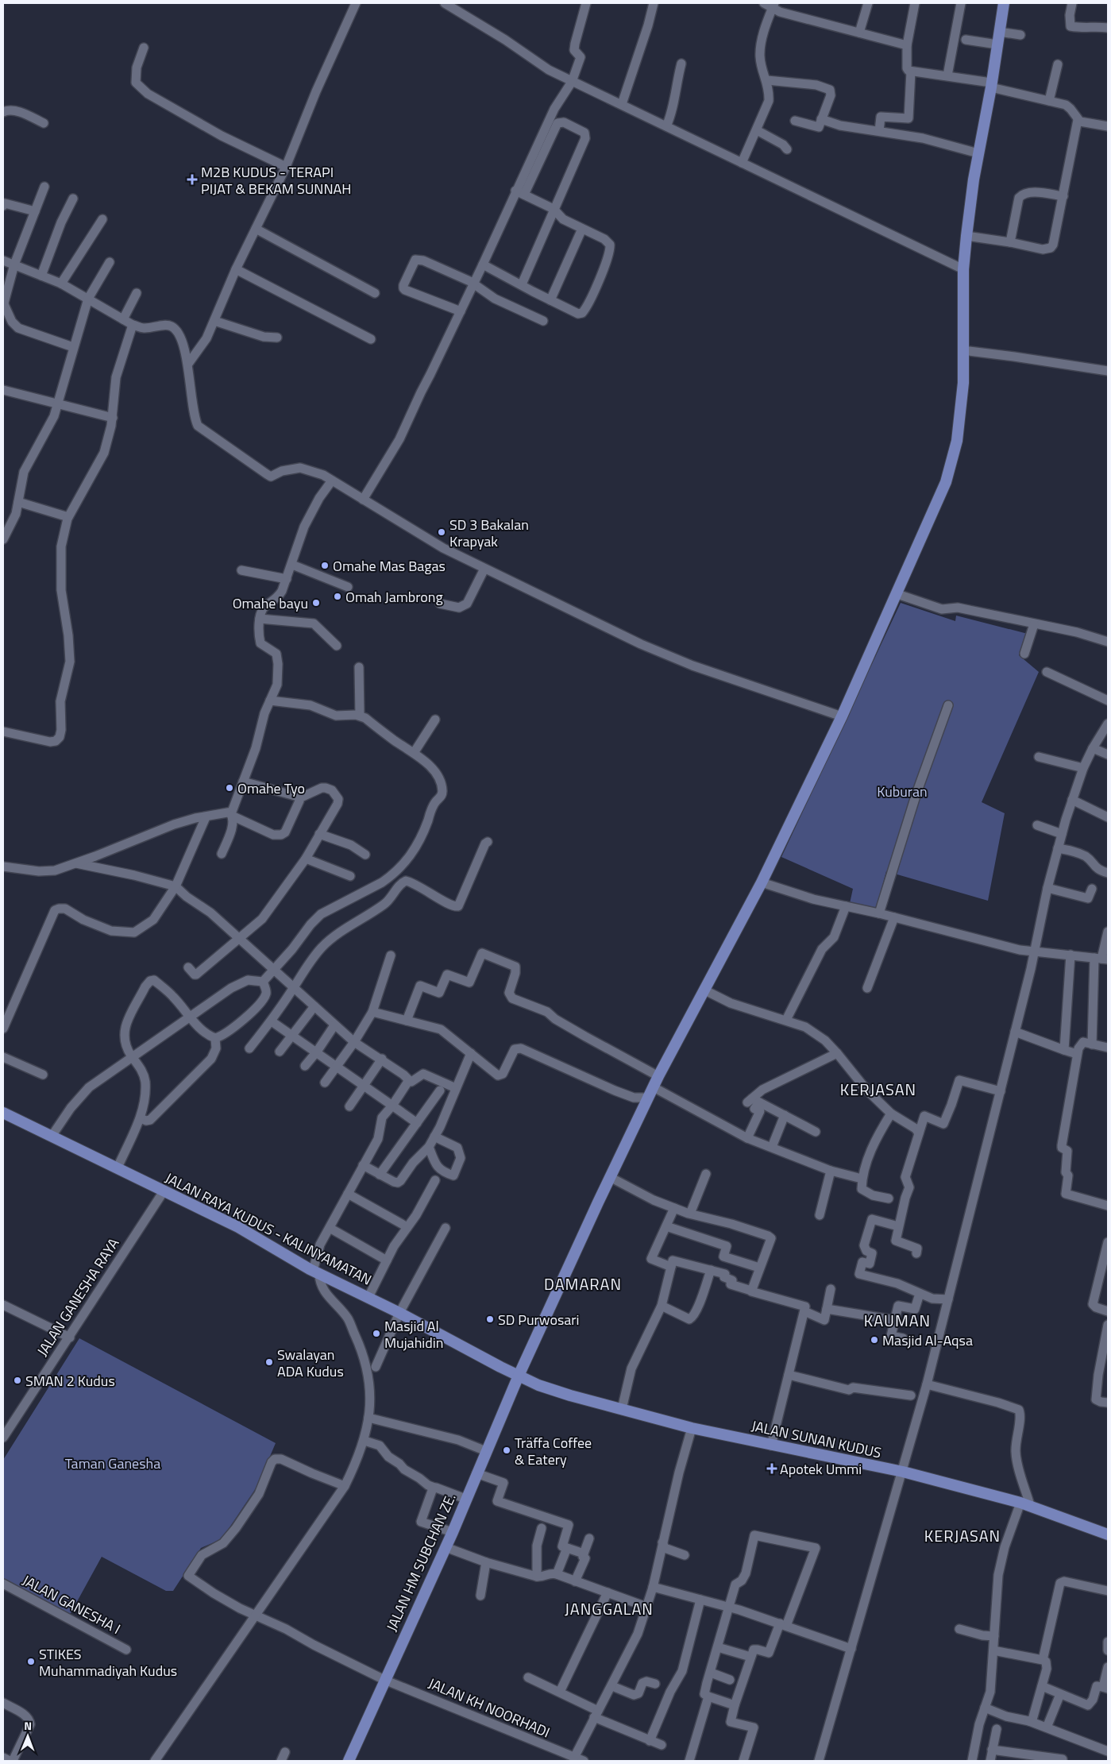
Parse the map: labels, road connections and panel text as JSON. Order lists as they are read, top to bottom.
{
  "streets": {
    "main road": ["JALAN RAYA KUDUS - KALINYAMATAN", "JALAN SUNAN KUDUS", "JALAN HM SUBCHAN ZE."],
    "street": ["JALAN GANESHA RAYA", "JALAN GANESHA I", "JALAN KH NOORHADI"]
  },
  "crossings": [
    ["JALAN RAYA KUDUS - KALINYAMATAN", "JALAN GANESHA RAYA"],
    ["JALAN RAYA KUDUS - KALINYAMATAN", "JALAN SUNAN KUDUS"],
    ["JALAN RAYA KUDUS - KALINYAMATAN", "JALAN HM SUBCHAN ZE."],
    ["JALAN SUNAN KUDUS", "JALAN HM SUBCHAN ZE."],
    ["JALAN HM SUBCHAN ZE.", "JALAN KH NOORHADI"]
  ],
  "districts": [
    "KERJASAN",
    "DAMARAN",
    "KAUMAN",
    "KERJASAN",
    "JANGGALAN"
  ],
  "parks": ["Kuburan", "Taman Ganesha"],
  "places": {
    "health": ["M2B KUDUS - TERAPI PIJAT & BEKAM SUNNAH", "Apotek Ummi"],
    "other": [
      "SD 3 Bakalan Krapyak",
      "Omahe Mas Bagas",
      "Omah Jambrong",
      "Omahe bayu",
      "Omahe Tyo",
      "SD Purwosari",
      "Masjid Al Mujahidin",
      "Masjid Al-Aqsa",
      "Swalayan ADA Kudus",
      "SMAN 2 Kudus",
      "Träffa Coffee & Eatery",
      "STIKES Muhammadiyah Kudus"
    ]
  },
  "north": "top"
}
